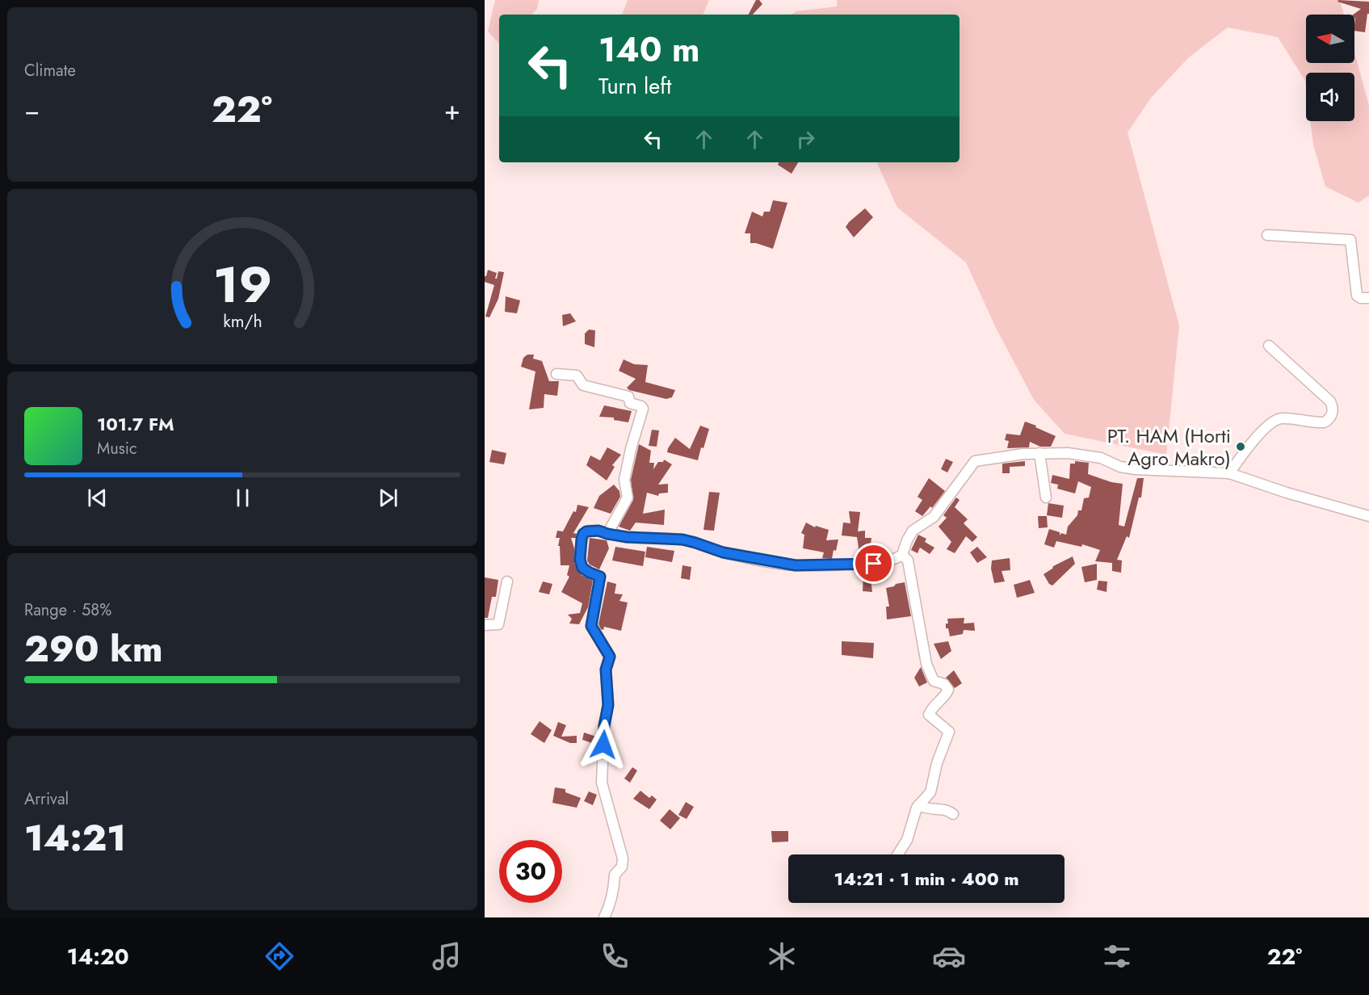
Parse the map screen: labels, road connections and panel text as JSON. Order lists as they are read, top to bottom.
{
  "places": ["PT. HAM (Horti Agro Makro)"],
  "north": "left",
  "page": {
    "tile": [
      "Climate",
      ["Range · 58%", "290 km"],
      ["Arrival", "14:21"]
    ],
    "turn": ["140 m", "Turn left"],
    "heat": ["−", "22°", "+"],
    "song": ["101.7 FM", "Music"],
    "limit": "30",
    "trip": "14:21 · 1 min · 400 m",
    "tabs": ["14:20", "22°"],
    "gauge": ["19", "km/h"]
  }
}
